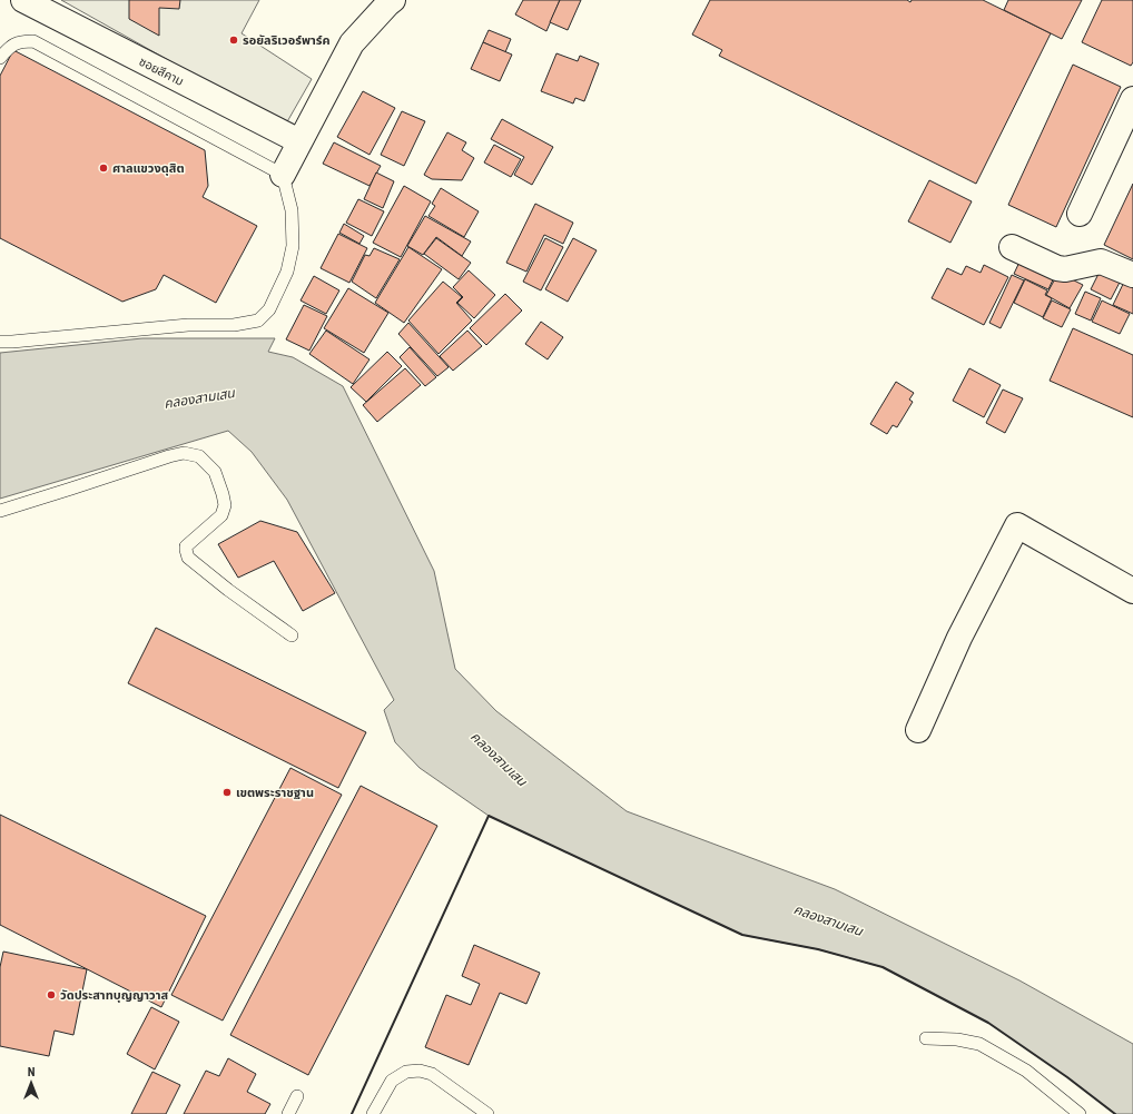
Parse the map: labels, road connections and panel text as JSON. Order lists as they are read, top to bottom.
{
  "streets": {
    "street": ["ซอยสีคาม"]
  },
  "water": ["คลองสามเสน"],
  "places": [
    "รอยัลริเวอร์พาร์ค",
    "ศาลแขวงดุสิต",
    "เขตพระราชฐาน",
    "วัดประสาทบุญญาวาส"
  ],
  "north": "top"
}
